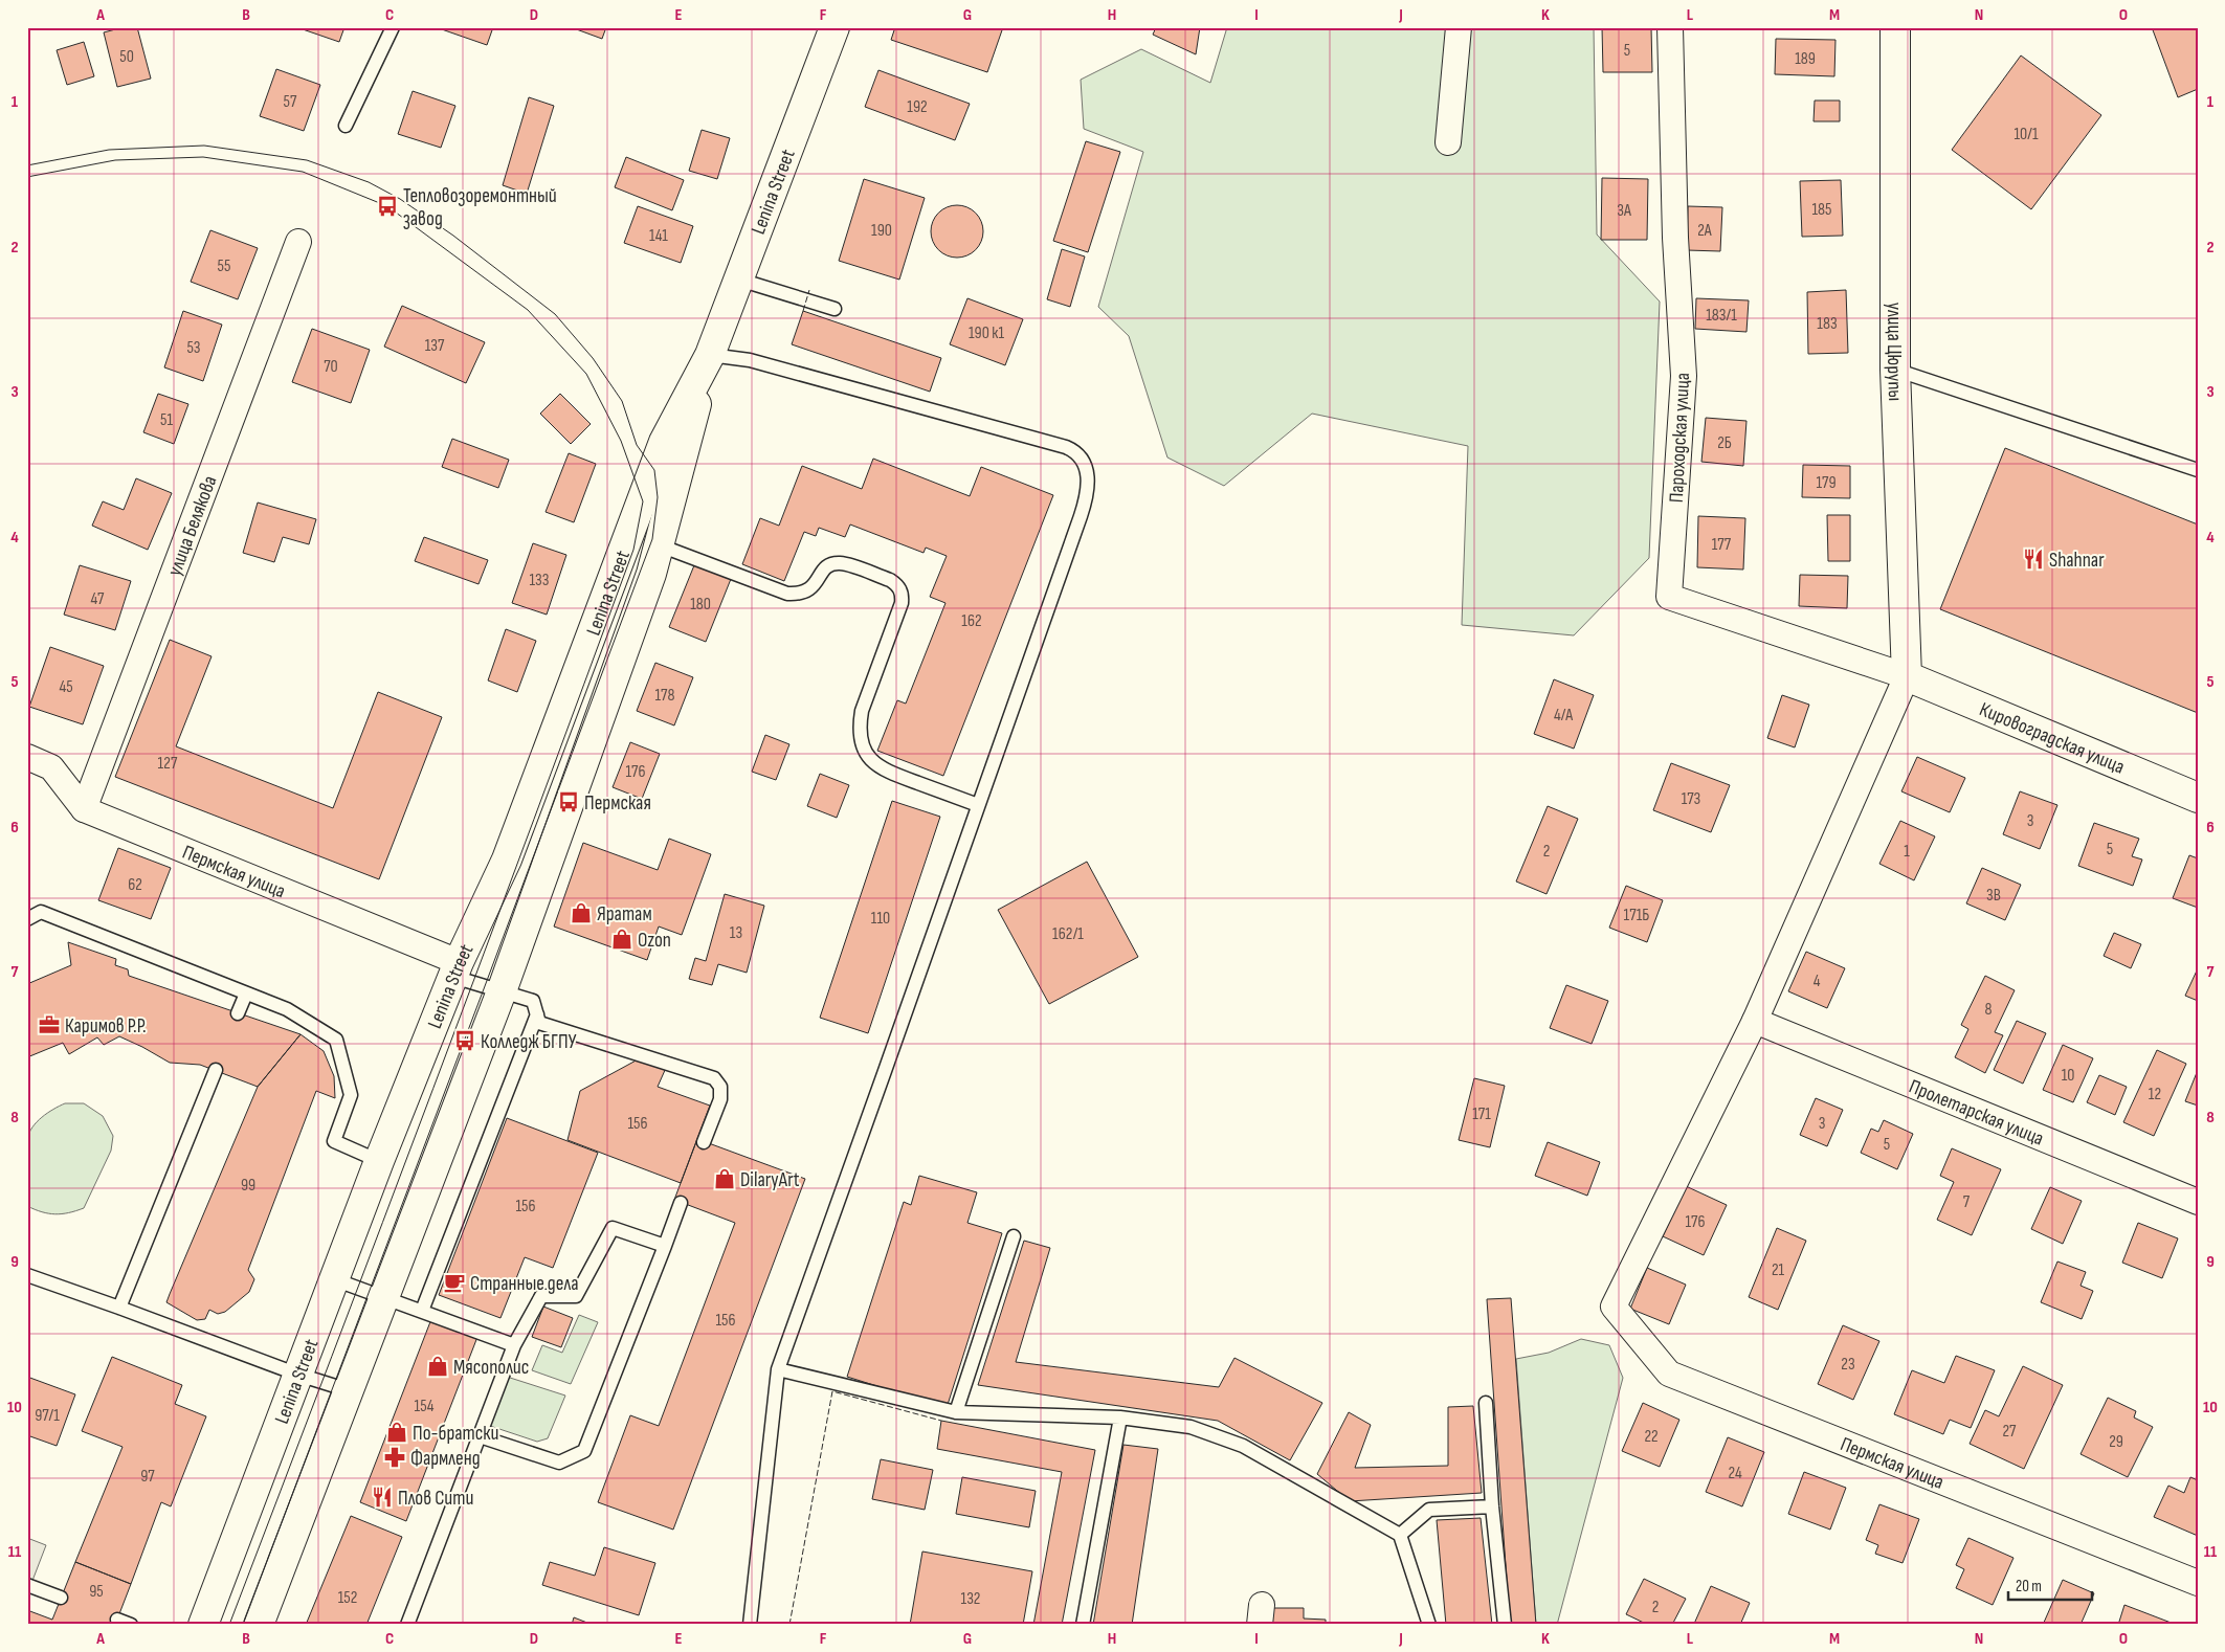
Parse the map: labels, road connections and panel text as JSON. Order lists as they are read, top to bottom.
{
  "streets": {
    "street": [
      "Lenina Street",
      "улица Цюрупы",
      "Пароходская улица",
      "улица Белякова",
      "Кировоградская улица",
      "Пермская улица",
      "Пролетарская улица"
    ]
  },
  "crossings": [
    ["Lenina Street", "Пермская улица"],
    ["улица Цюрупы", "Пароходская улица"],
    ["улица Цюрупы", "Кировоградская улица"],
    ["Пароходская улица", "Кировоградская улица"],
    ["улица Белякова", "Пермская улица"],
    ["Пермская улица", "Пролетарская улица"]
  ],
  "places": {
    "bus stop": ["Тепловозоремонтный завод", "Пермская", "Колледж БГПУ"],
    "restaurant": ["Shahnar", "Плов Сити"],
    "shop": [
      "Яратам",
      "Ozon",
      "DilaryArt",
      "Мясополис",
      "По-братски"
    ],
    "office": ["Каримов Р.Р."],
    "cafe": ["Странные дела"],
    "pharmacy": ["Фармленд"]
  },
  "house_numbers": [
    "5",
    "50",
    "189",
    "57",
    "192",
    "10/1",
    "185",
    "3А",
    "190",
    "2А",
    "141",
    "55",
    "183/1",
    "183",
    "190 к1",
    "137",
    "53",
    "70",
    "51",
    "2Б",
    "179",
    "177",
    "133",
    "47",
    "180",
    "162",
    "45",
    "178",
    "4/А",
    "127",
    "176",
    "173",
    "3",
    "5",
    "2",
    "1",
    "62",
    "3B",
    "171Б",
    "110",
    "13",
    "162/1",
    "4",
    "8",
    "10",
    "12",
    "171",
    "156",
    "3",
    "5",
    "99",
    "7",
    "156",
    "176",
    "21",
    "156",
    "23",
    "154",
    "97/1",
    "27",
    "22",
    "29",
    "24",
    "97",
    "95",
    "152",
    "132",
    "2"
  ],
  "scale_bar": "20 m",
  "grid": {
    "columns": [
      "A",
      "B",
      "C",
      "D",
      "E",
      "F",
      "G",
      "H",
      "I",
      "J",
      "K",
      "L",
      "M",
      "N",
      "O"
    ],
    "rows": [
      "1",
      "2",
      "3",
      "4",
      "5",
      "6",
      "7",
      "8",
      "9",
      "10",
      "11"
    ]
  }
}
